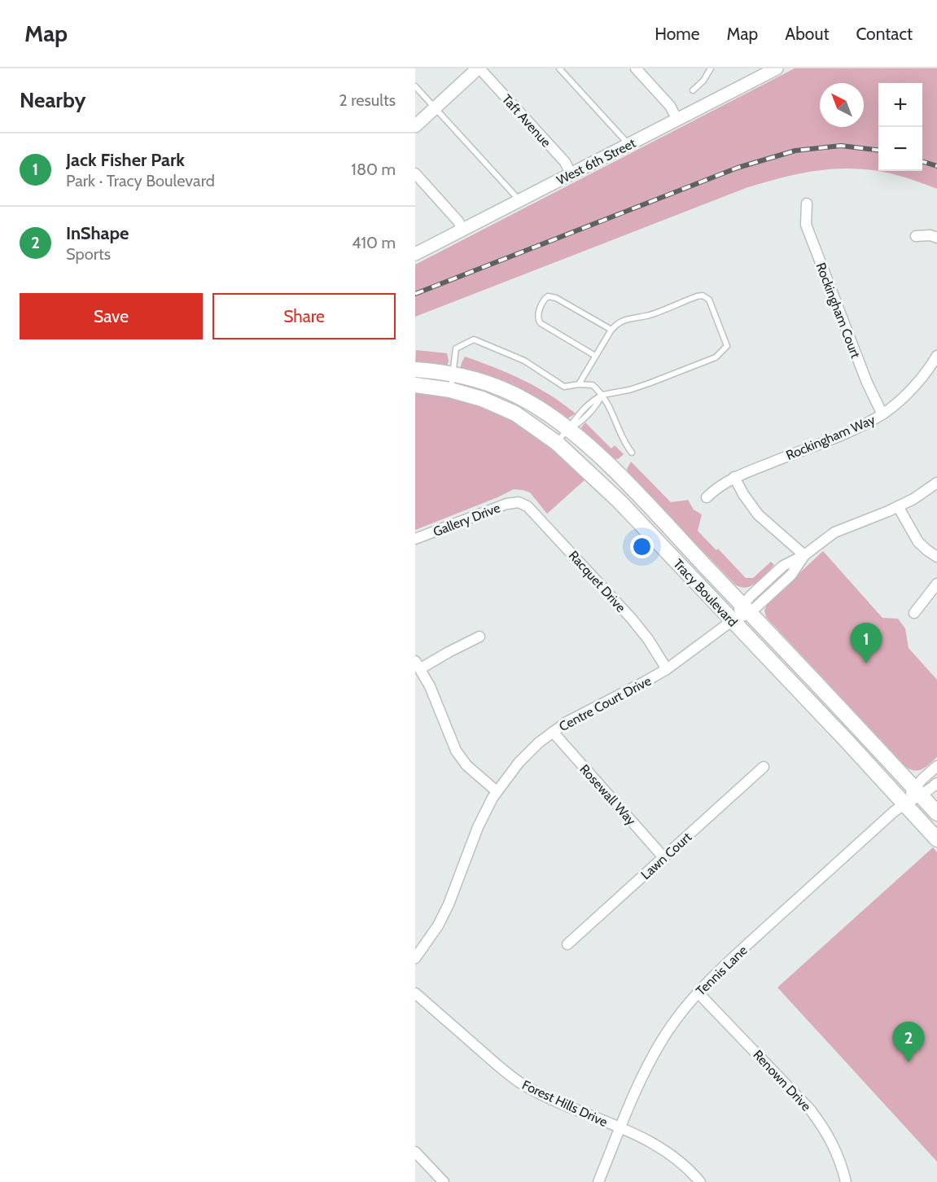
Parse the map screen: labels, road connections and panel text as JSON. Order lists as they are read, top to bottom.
{
  "streets": {
    "main road": ["Tracy Boulevard"],
    "street": [
      "Taft Avenue",
      "West 6th Street",
      "Rockingham Court",
      "Rockingham Way",
      "Gallery Drive",
      "Racquet Drive",
      "Centre Court Drive",
      "Rosewall Way",
      "Lawn Court",
      "Tennis Lane",
      "Renown Drive",
      "Forest Hills Drive"
    ]
  },
  "crossings": [
    ["Taft Avenue", "West 6th Street"],
    ["Rockingham Court", "Rockingham Way"],
    ["Gallery Drive", "Racquet Drive"],
    ["Racquet Drive", "Centre Court Drive"],
    ["Tracy Boulevard", "Centre Court Drive"],
    ["Tracy Boulevard", "Tennis Lane"],
    ["Centre Court Drive", "Rosewall Way"],
    ["Rosewall Way", "Lawn Court"],
    ["Tennis Lane", "Renown Drive"],
    ["Tennis Lane", "Forest Hills Drive"]
  ],
  "north": "top left",
  "page": {
    "header": "Map",
    "nav": [
      "Home",
      "Map",
      "About",
      "Contact"
    ],
    "heading": ["Nearby", "2 results"],
    "map_buttons": ["+", "−"],
    "list": [
      {
        "mark": "1",
        "name": "Jack Fisher Park",
        "note": "Park · Tracy Boulevard",
        "value": "180 m"
      },
      {
        "mark": "2",
        "name": "InShape",
        "note": "Sports",
        "value": "410 m"
      }
    ],
    "buttons": ["Save", "Share"],
    "pins": ["1", "2"]
  }
}
